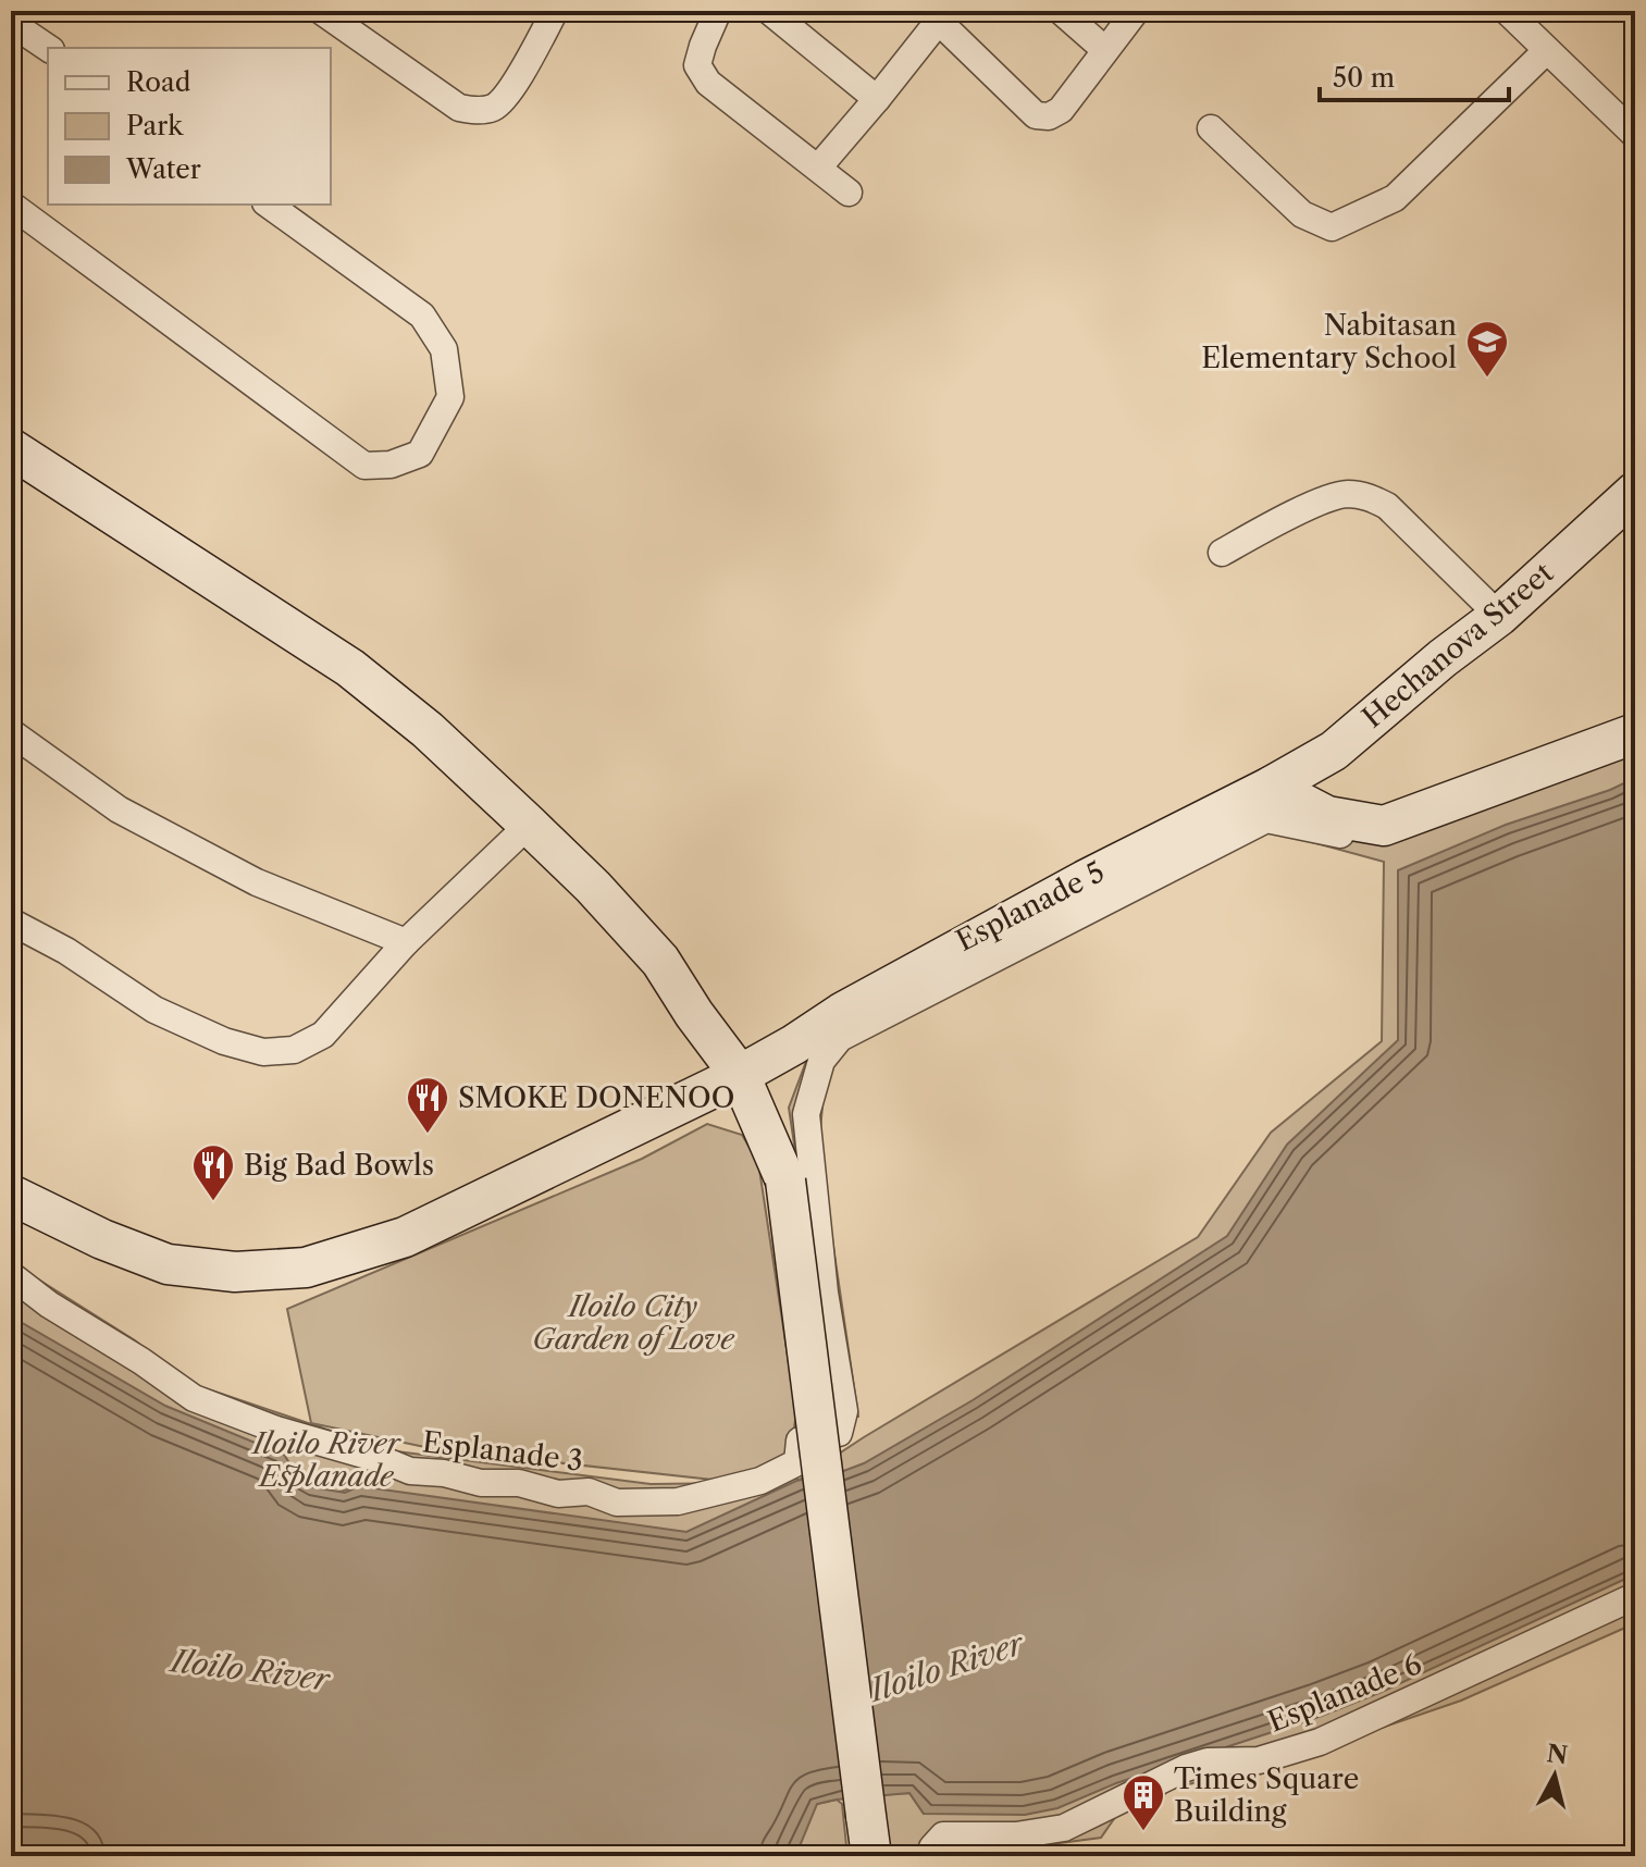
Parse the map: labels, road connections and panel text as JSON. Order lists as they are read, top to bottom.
{
  "streets": {
    "main road": ["Hechanova Street"],
    "street": ["Esplanade 5", "Esplanade 3", "Esplanade 6"]
  },
  "crossings": [
    ["Esplanade 5", "Esplanade 3"]
  ],
  "water": ["Iloilo River"],
  "parks": ["Iloilo City Garden of Love", "Iloilo River Esplanade"],
  "places": {
    "school or university": ["Nabitasan Elementary School"],
    "restaurant": ["SMOKE DONENOO", "Big Bad Bowls"],
    "building": ["Times Square Building"]
  },
  "legend": ["Road", "Park", "Water"],
  "scale_bar": "50 m",
  "north": "top"
}
